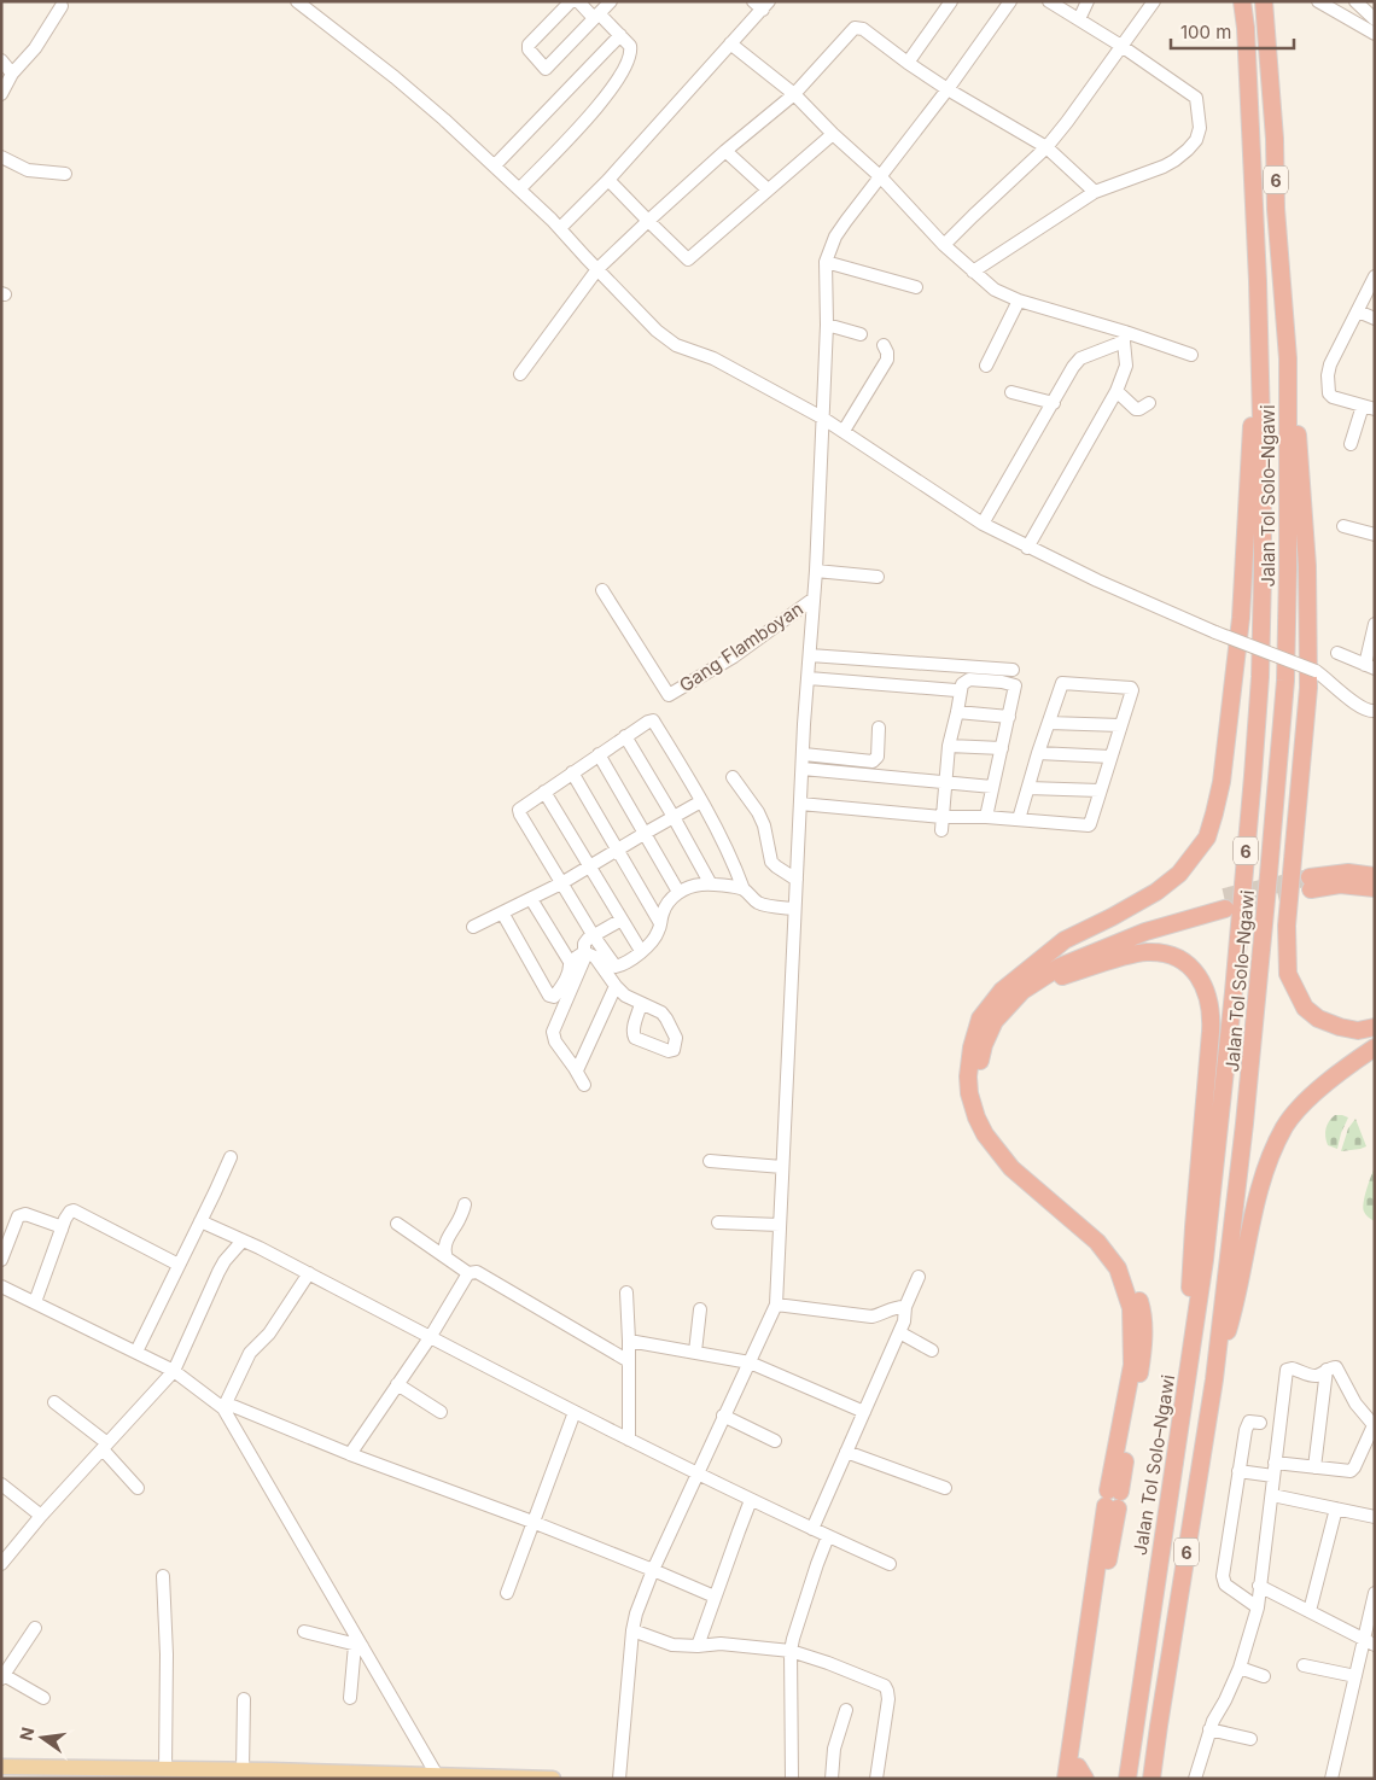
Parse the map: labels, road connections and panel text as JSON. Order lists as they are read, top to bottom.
{
  "streets": {
    "highway": ["6", "Jalan Tol Solo–Ngawi"],
    "street": ["Gang Flamboyan"]
  },
  "scale_bar": "100 m",
  "north": "left"
}
